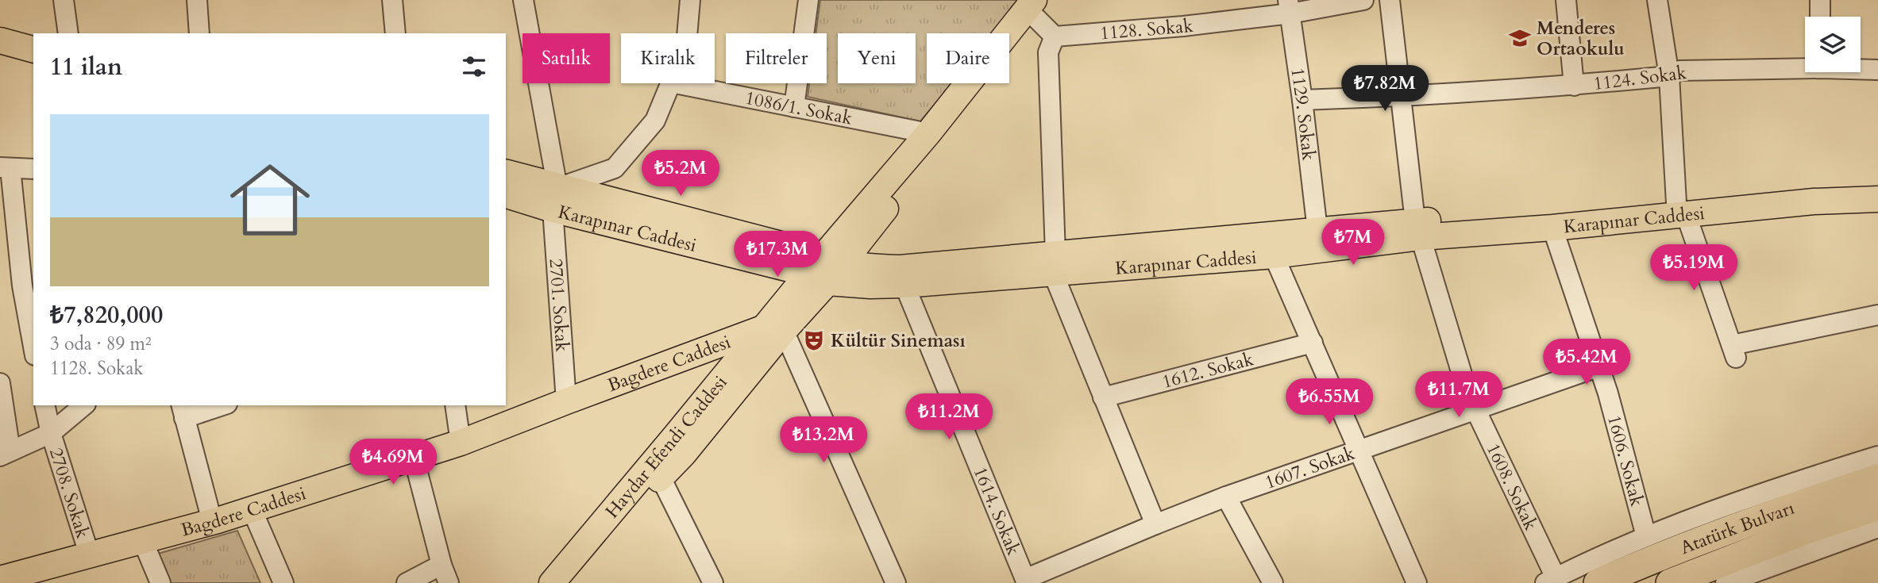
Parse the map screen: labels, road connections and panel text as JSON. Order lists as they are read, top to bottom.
{
  "streets": {
    "highway": ["Atatürk Bulvarı"],
    "main road": ["Karapınar Caddesi", "Bagdere Caddesi", "Haydar Efendi Caddesi"],
    "street": [
      "1128. Sokak",
      "1124. Sokak",
      "1086/1. Sokak",
      "1129. Sokak",
      "2701. Sokak",
      "1612. Sokak",
      "1606. Sokak",
      "1607. Sokak",
      "1608. Sokak",
      "2708. Sokak",
      "1614. Sokak"
    ]
  },
  "crossings": [
    ["1128. Sokak", "1129. Sokak"],
    ["1124. Sokak", "1129. Sokak"],
    ["1086/1. Sokak", "Haydar Efendi Caddesi"],
    ["1129. Sokak", "Karapınar Caddesi"],
    ["Karapınar Caddesi", "2701. Sokak"],
    ["Karapınar Caddesi", "Haydar Efendi Caddesi"],
    ["Karapınar Caddesi", "1606. Sokak"],
    ["Karapınar Caddesi", "1608. Sokak"],
    ["Karapınar Caddesi", "1614. Sokak"],
    ["2701. Sokak", "Bagdere Caddesi"],
    ["Bagdere Caddesi", "Haydar Efendi Caddesi"],
    ["Bagdere Caddesi", "2708. Sokak"],
    ["1606. Sokak", "1607. Sokak"],
    ["1607. Sokak", "1608. Sokak"],
    ["1607. Sokak", "1614. Sokak"]
  ],
  "places": {
    "school or university": ["Menderes Ortaokulu"],
    "theatre": ["Kültür Sineması"]
  },
  "page": {
    "chip": [
      "Satılık",
      "Kiralık",
      "Filtreler",
      "Yeni",
      "Daire"
    ],
    "heading": "11 ilan",
    "price": [
      "₺7.82M",
      "₺5.2M",
      "₺7M",
      "₺17.3M",
      "₺5.19M",
      "₺5.42M",
      "₺11.7M",
      "₺6.55M",
      "₺11.2M",
      "₺13.2M",
      "₺4.69M"
    ],
    "list": [
      {
        "name": "₺7,820,000",
        "note": "3 oda · 89 m² · 1128. Sokak"
      }
    ]
  }
}
